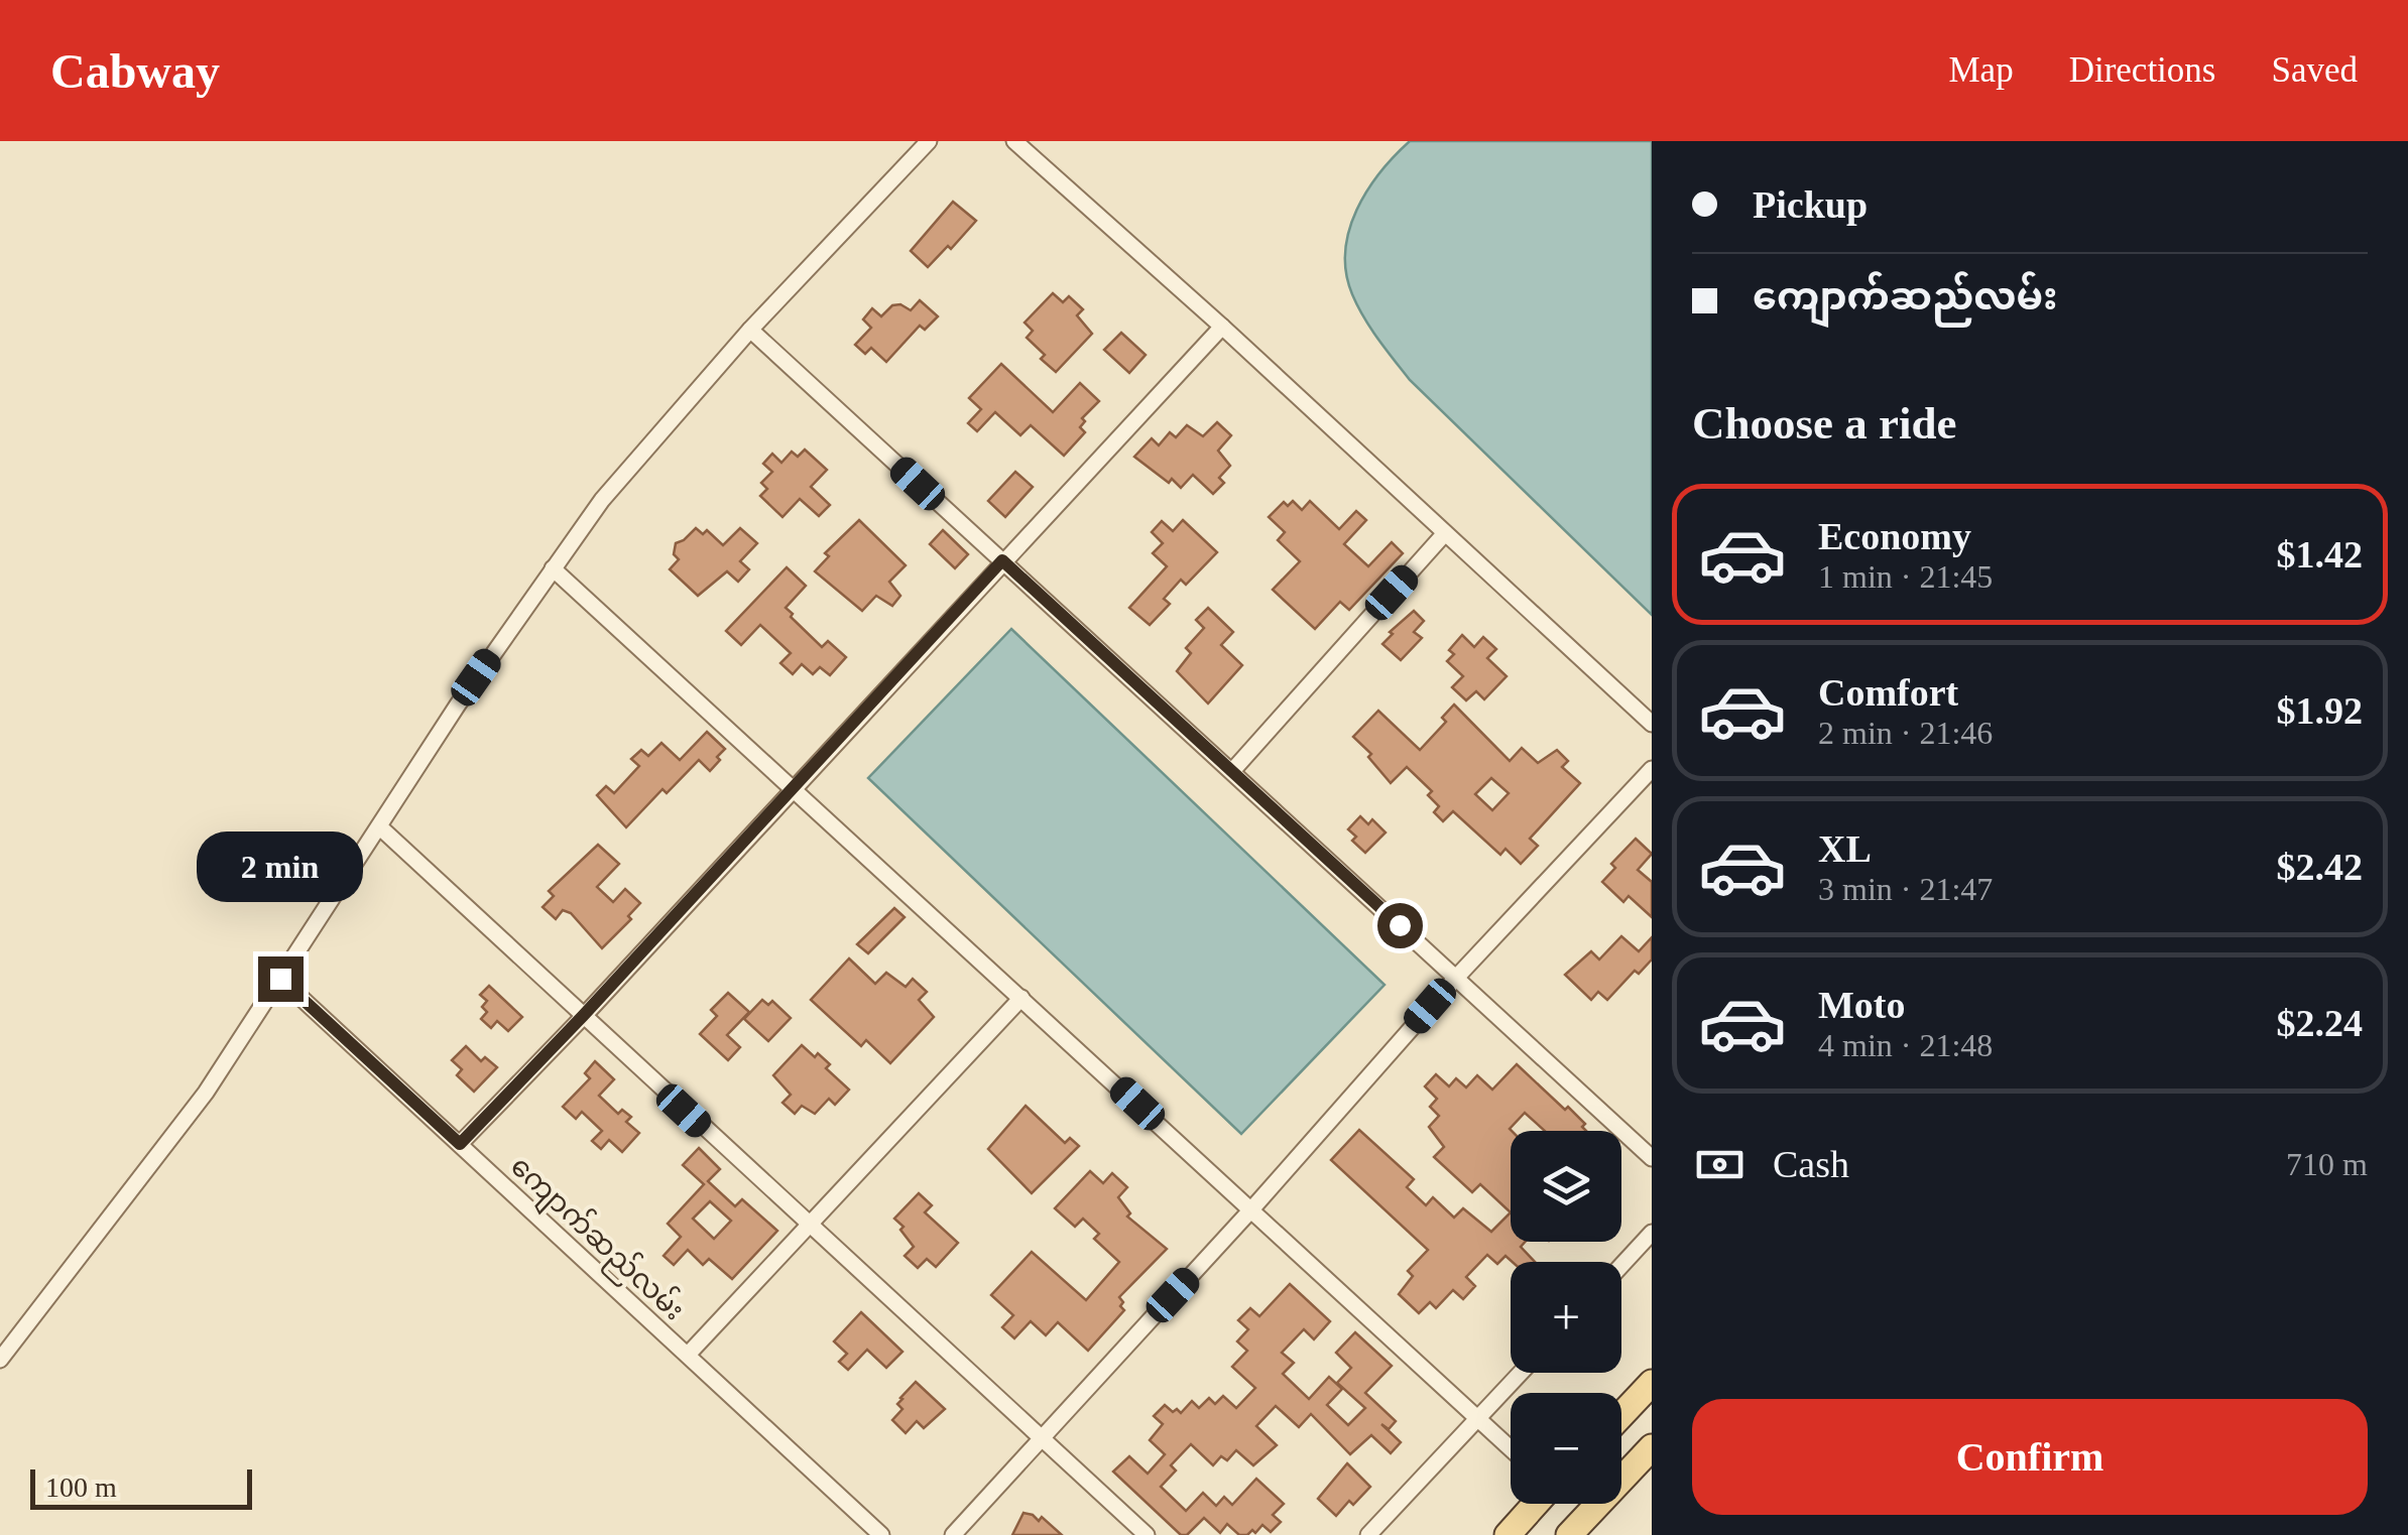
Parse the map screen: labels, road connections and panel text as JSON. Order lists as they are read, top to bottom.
{
  "streets": {
    "street": ["ကျောက်ဆည်လမ်း"]
  },
  "scale_bar": "100 m",
  "page": {
    "header": "Cabway",
    "nav": ["Map", "Directions", "Saved"],
    "banner": ["Pickup", "ကျောက်ဆည်လမ်း"],
    "heading": "Choose a ride",
    "list": [
      {
        "name": "Economy",
        "note": "1 min · 21:45",
        "value": "$1.42"
      },
      {
        "name": "Comfort",
        "note": "2 min · 21:46",
        "value": "$1.92"
      },
      {
        "name": "XL",
        "note": "3 min · 21:47",
        "value": "$2.42"
      },
      {
        "name": "Moto",
        "note": "4 min · 21:48",
        "value": "$2.24"
      }
    ],
    "bubble": "2 min",
    "pay": ["Cash", "710 m"],
    "map_buttons": ["+", "−"],
    "buttons": "Confirm",
    "scale": "100 m"
  }
}
